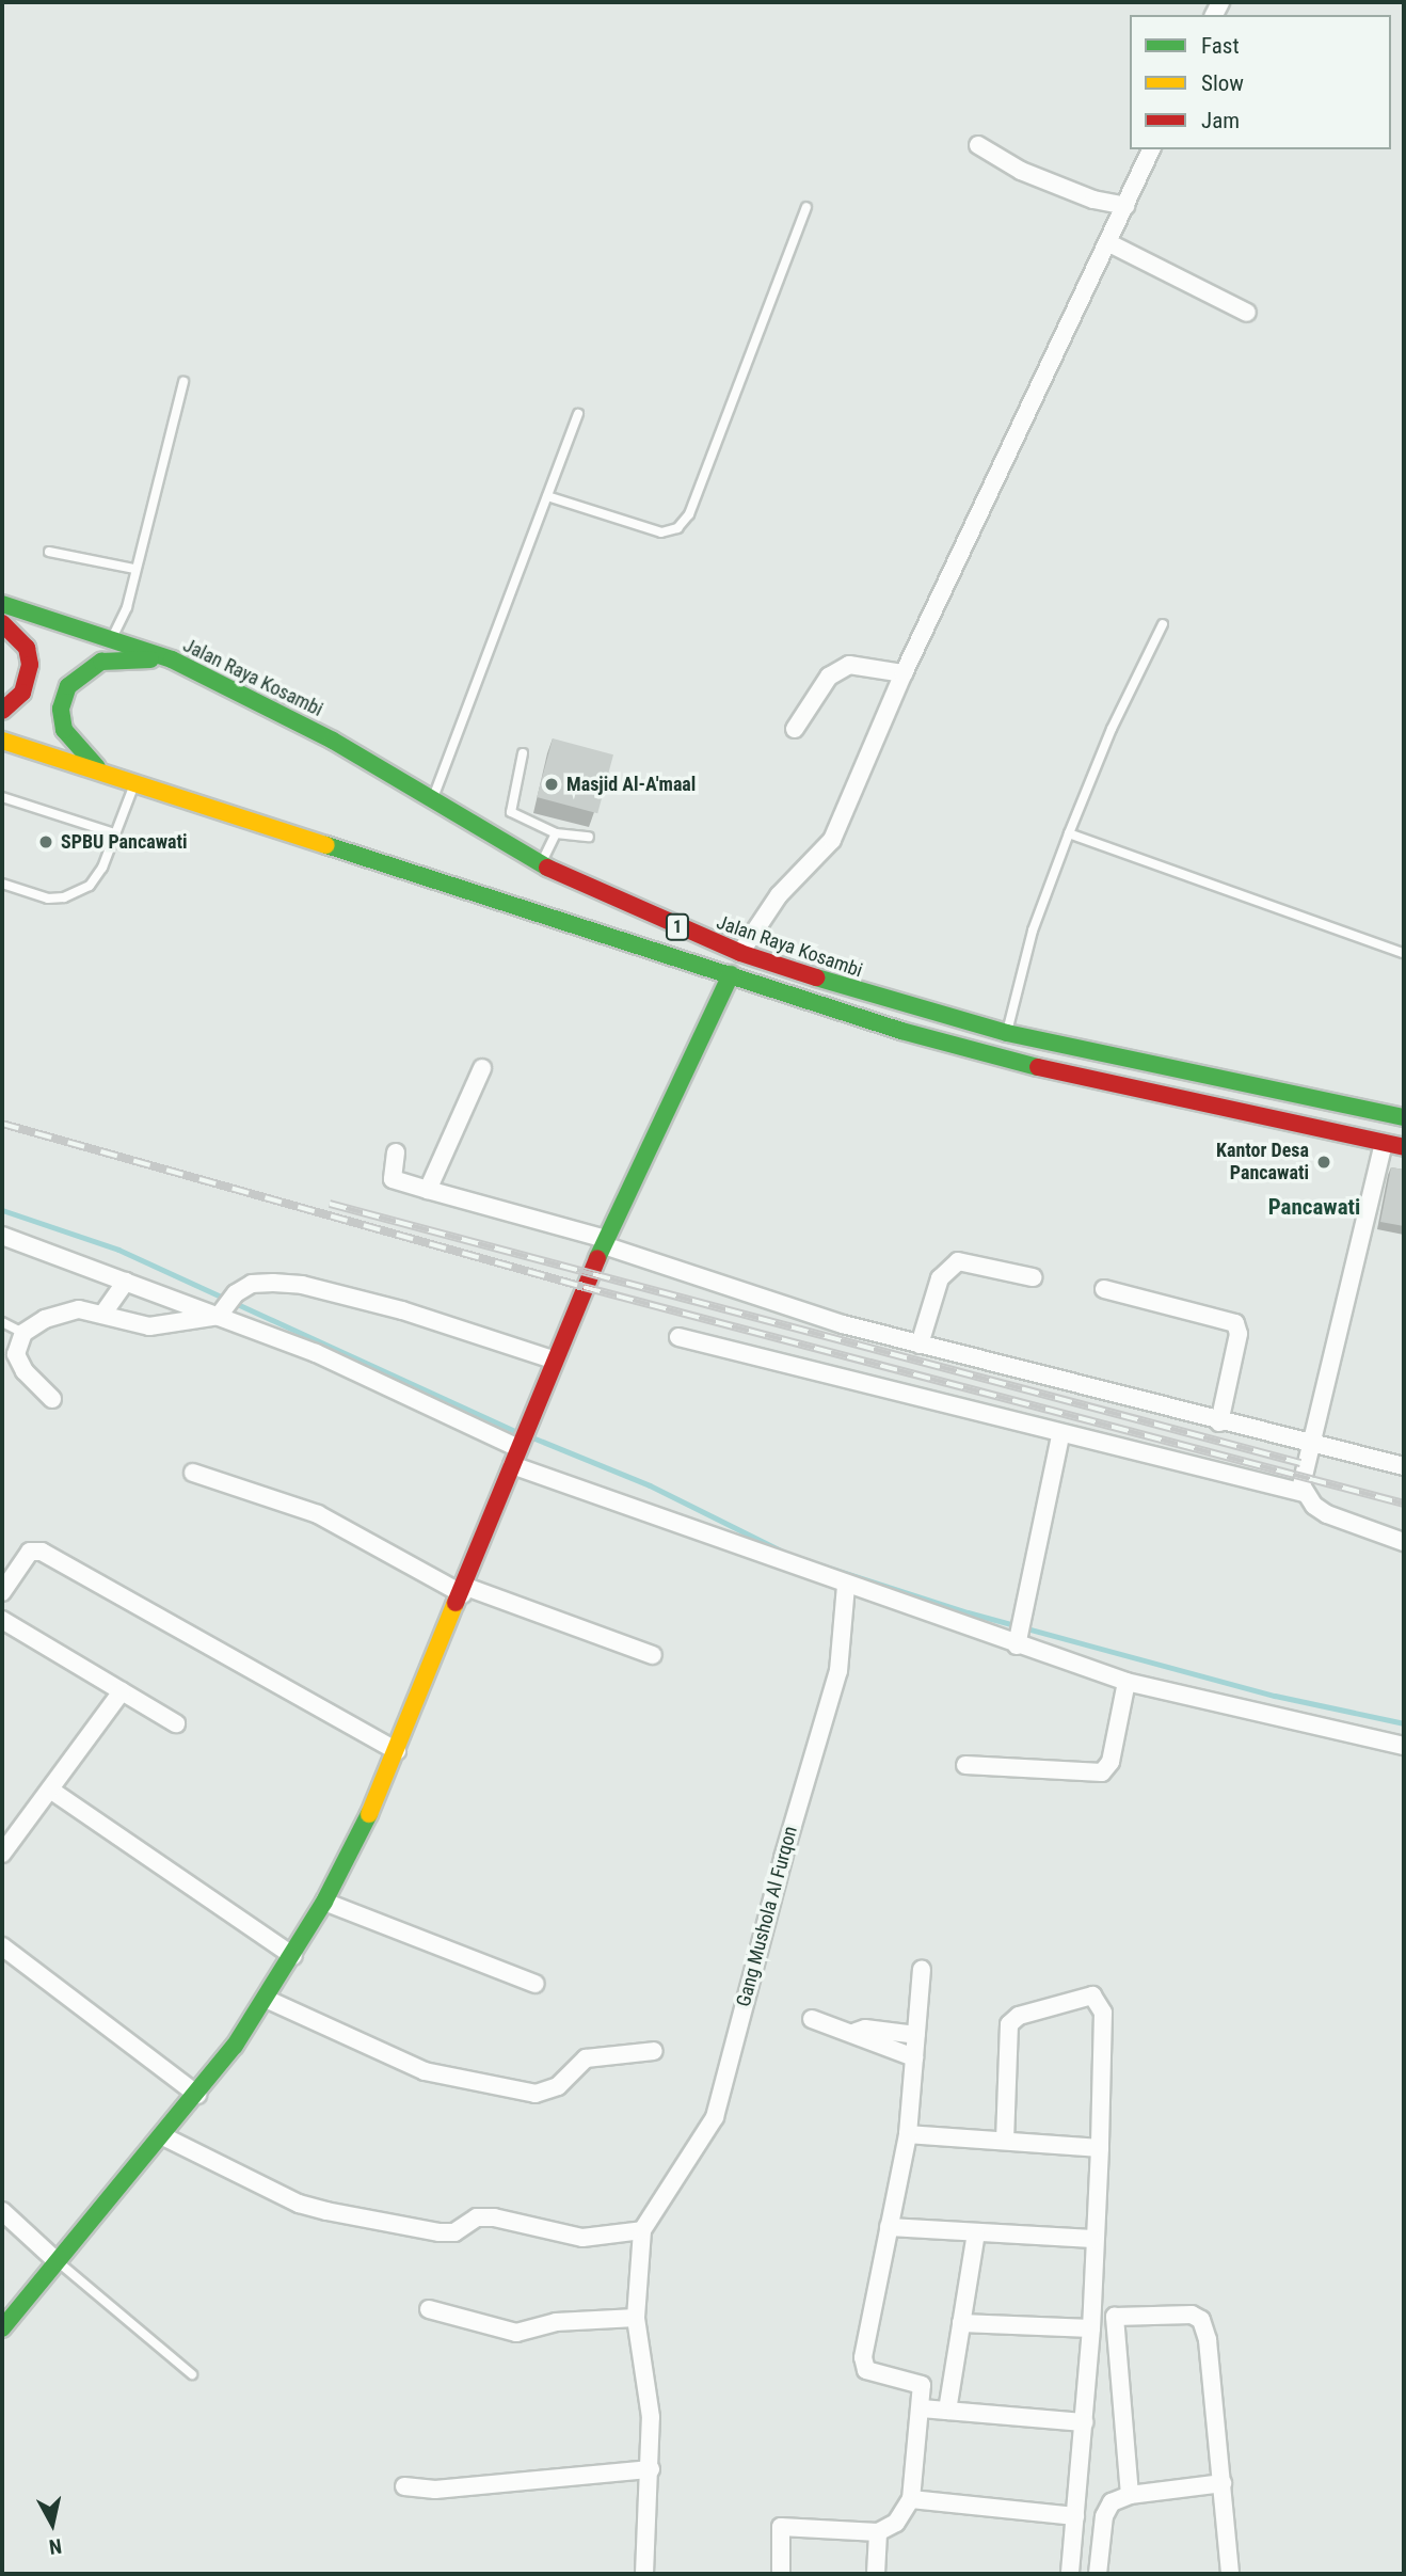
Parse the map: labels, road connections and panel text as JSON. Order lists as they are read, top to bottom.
{
  "streets": {
    "main road": ["Jalan Raya Kosambi", "1"],
    "street": ["Gang Mushola Al Furqon"]
  },
  "districts": ["Pancawati"],
  "places": ["Masjid Al-A'maal", "SPBU Pancawati", "Kantor Desa Pancawati"],
  "legend": ["Fast", "Slow", "Jam"],
  "north": "bottom"
}
